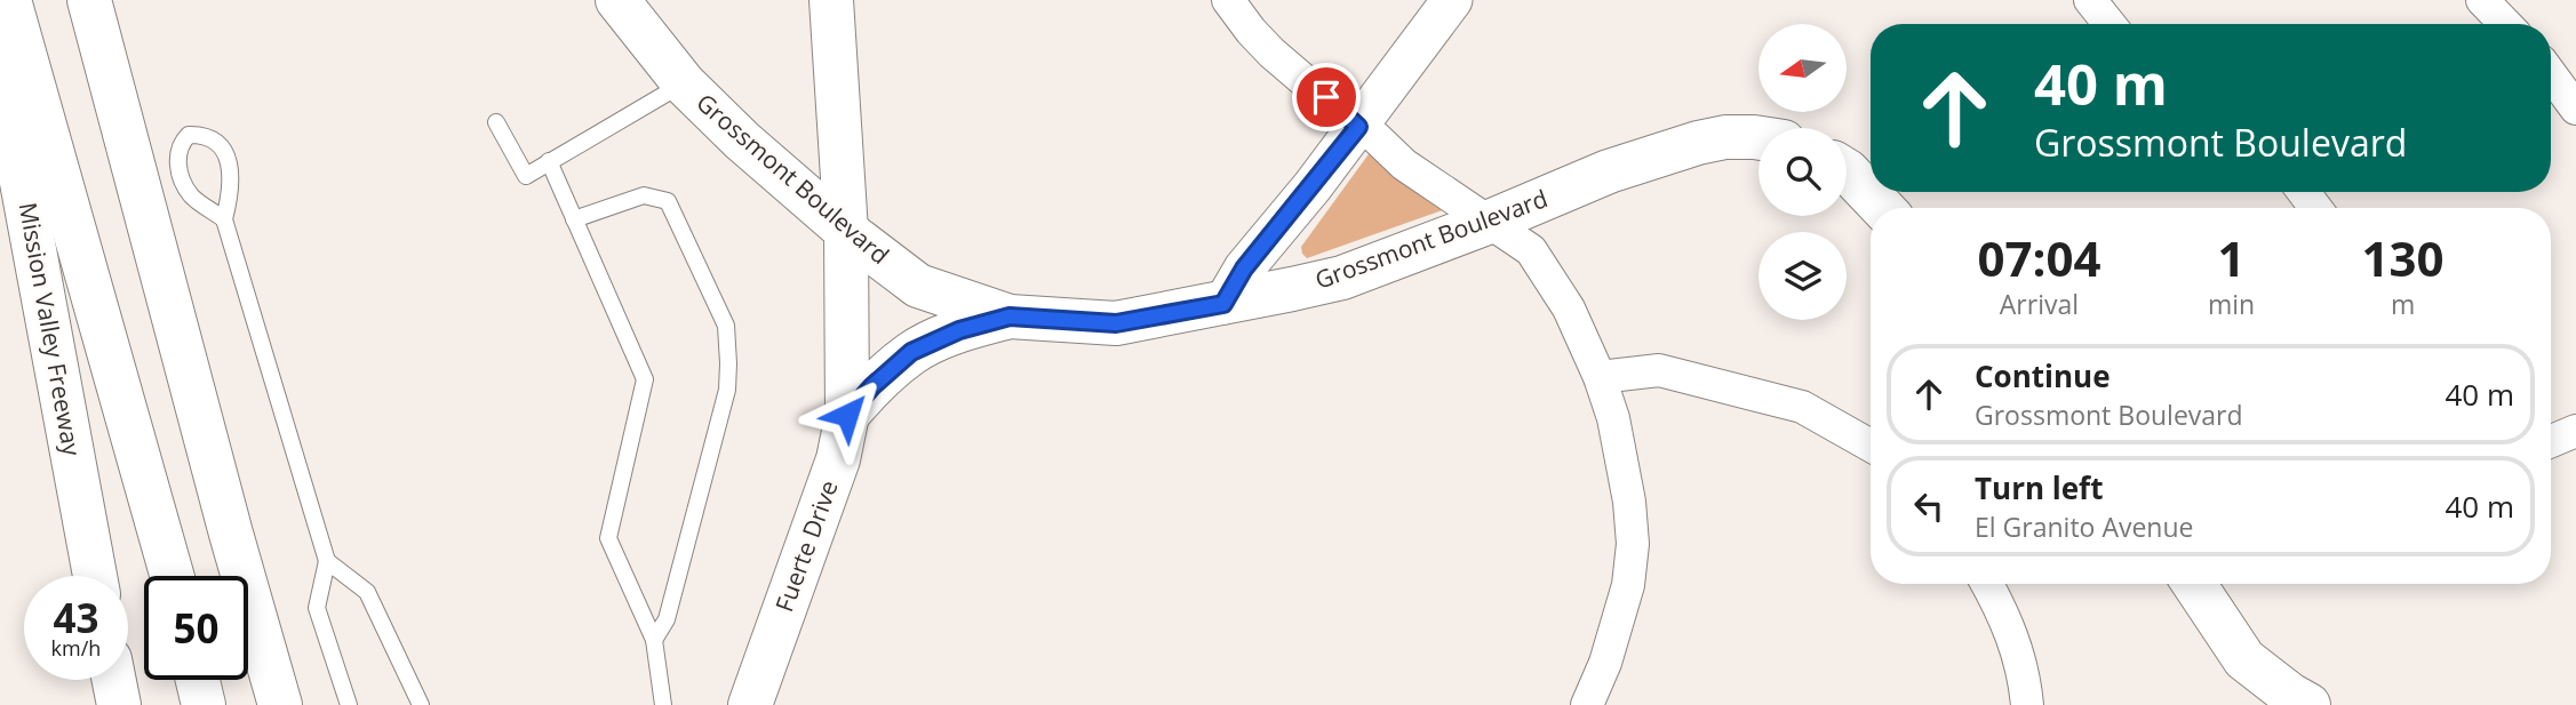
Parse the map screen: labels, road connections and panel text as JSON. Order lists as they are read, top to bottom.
{
  "streets": {
    "main road": ["Grossmont Boulevard", "Mission Valley Freeway", "Fuerte Drive"]
  },
  "crossings": [
    ["Grossmont Boulevard", "Fuerte Drive"]
  ],
  "north": "left",
  "page": {
    "turn": ["40 m", "Grossmont Boulevard"],
    "eta": [
      "07:04",
      "Arrival",
      "1",
      "min",
      "130",
      "m"
    ],
    "list": [
      {
        "name": "Continue",
        "note": "Grossmont Boulevard",
        "value": "40 m"
      },
      {
        "name": "Turn left",
        "note": "El Granito Avenue",
        "value": "40 m"
      }
    ],
    "speed": "43 km/h",
    "limit": "50"
  }
}
